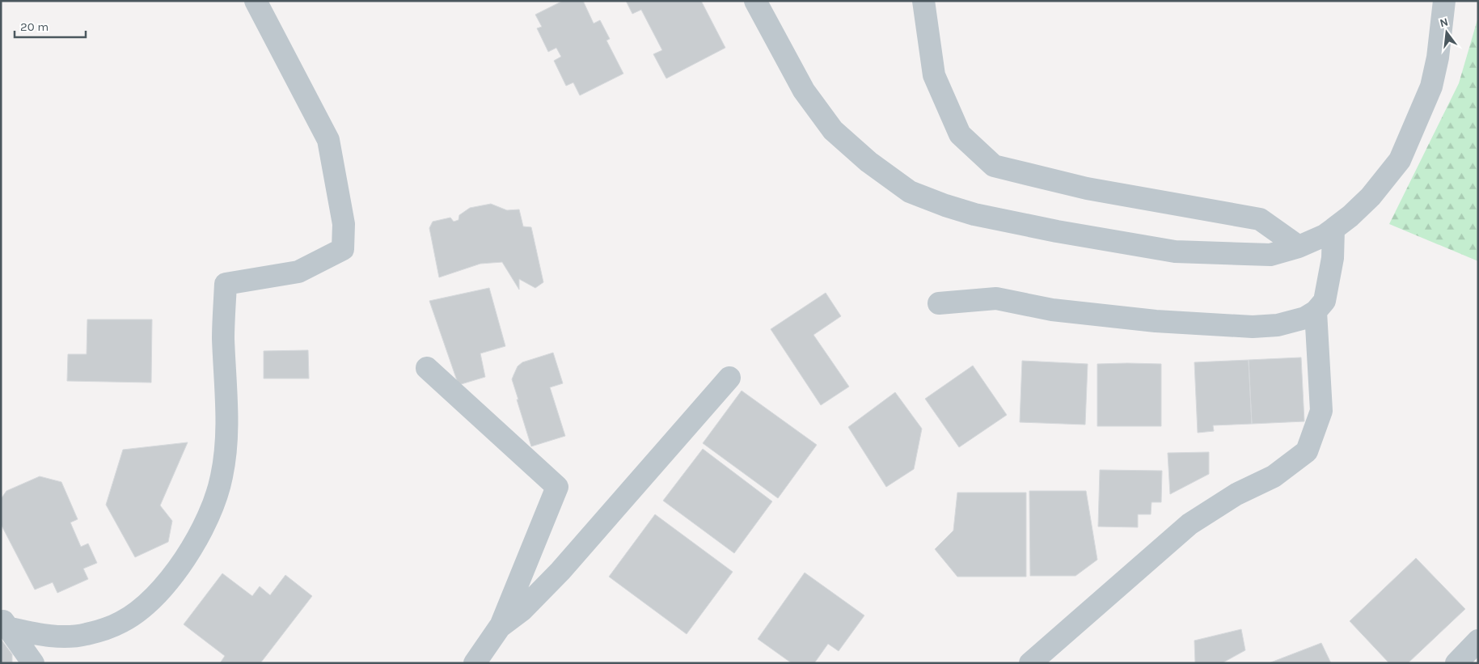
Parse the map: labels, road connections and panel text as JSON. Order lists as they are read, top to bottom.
{
  "scale_bar": "20 m",
  "north": "top"
}
